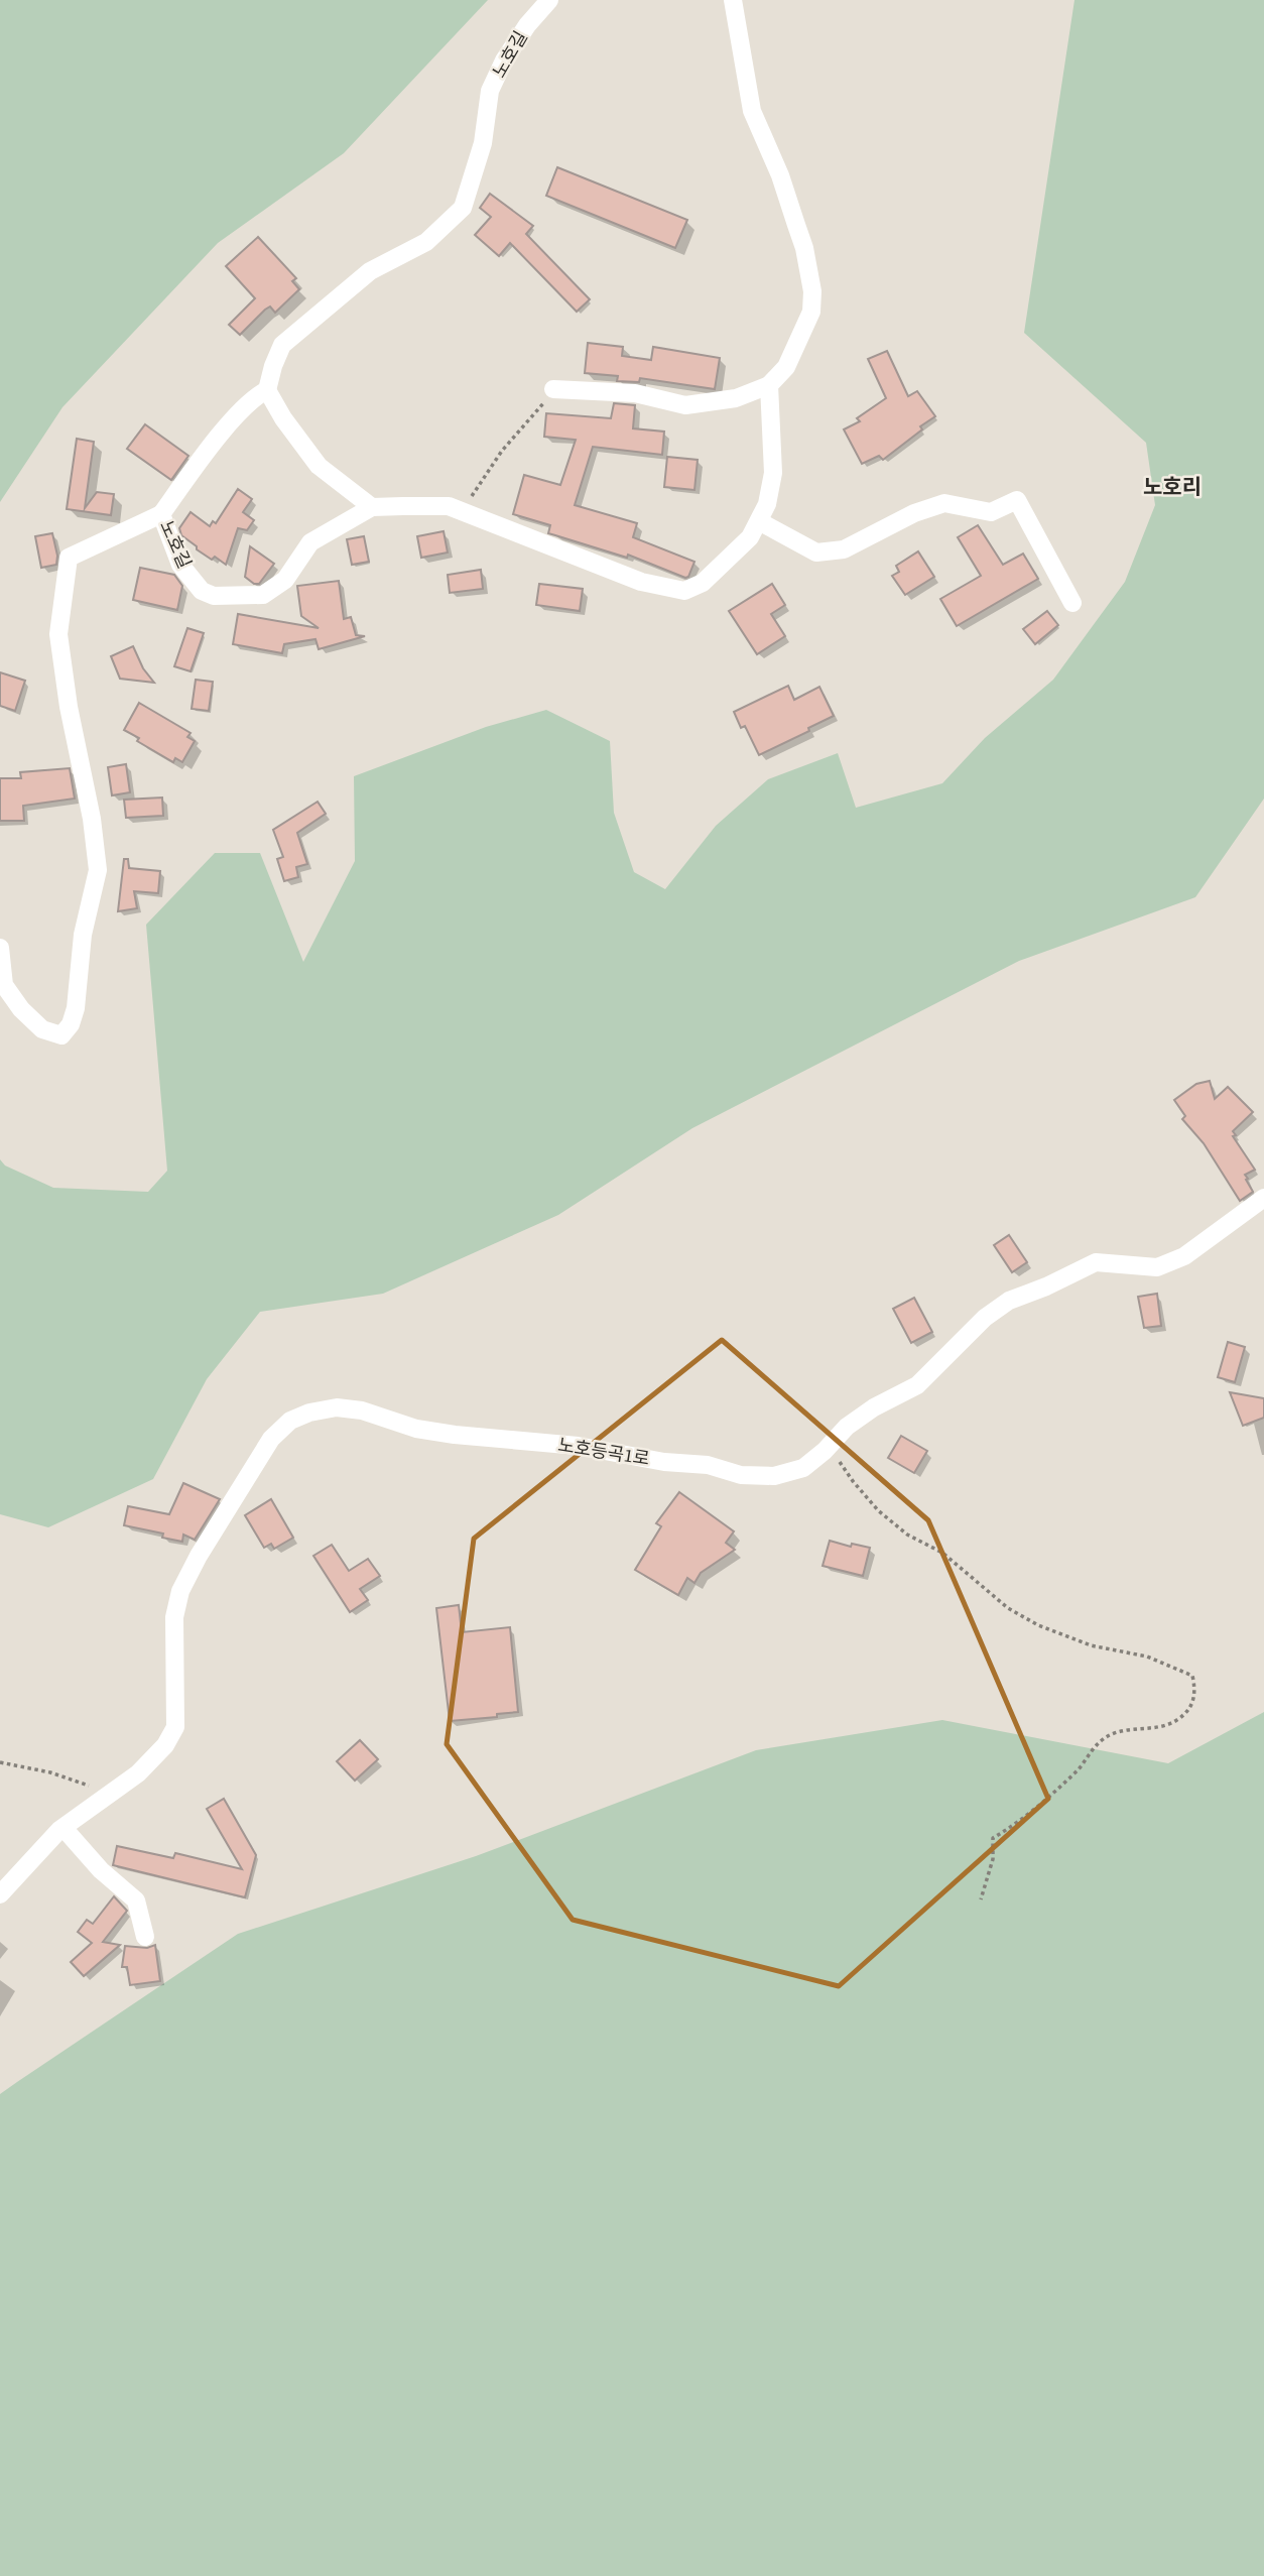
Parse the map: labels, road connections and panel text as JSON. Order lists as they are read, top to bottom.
{
  "streets": {
    "street": ["노호길", "노호등곡1로"]
  },
  "districts": ["노호리"]
}
